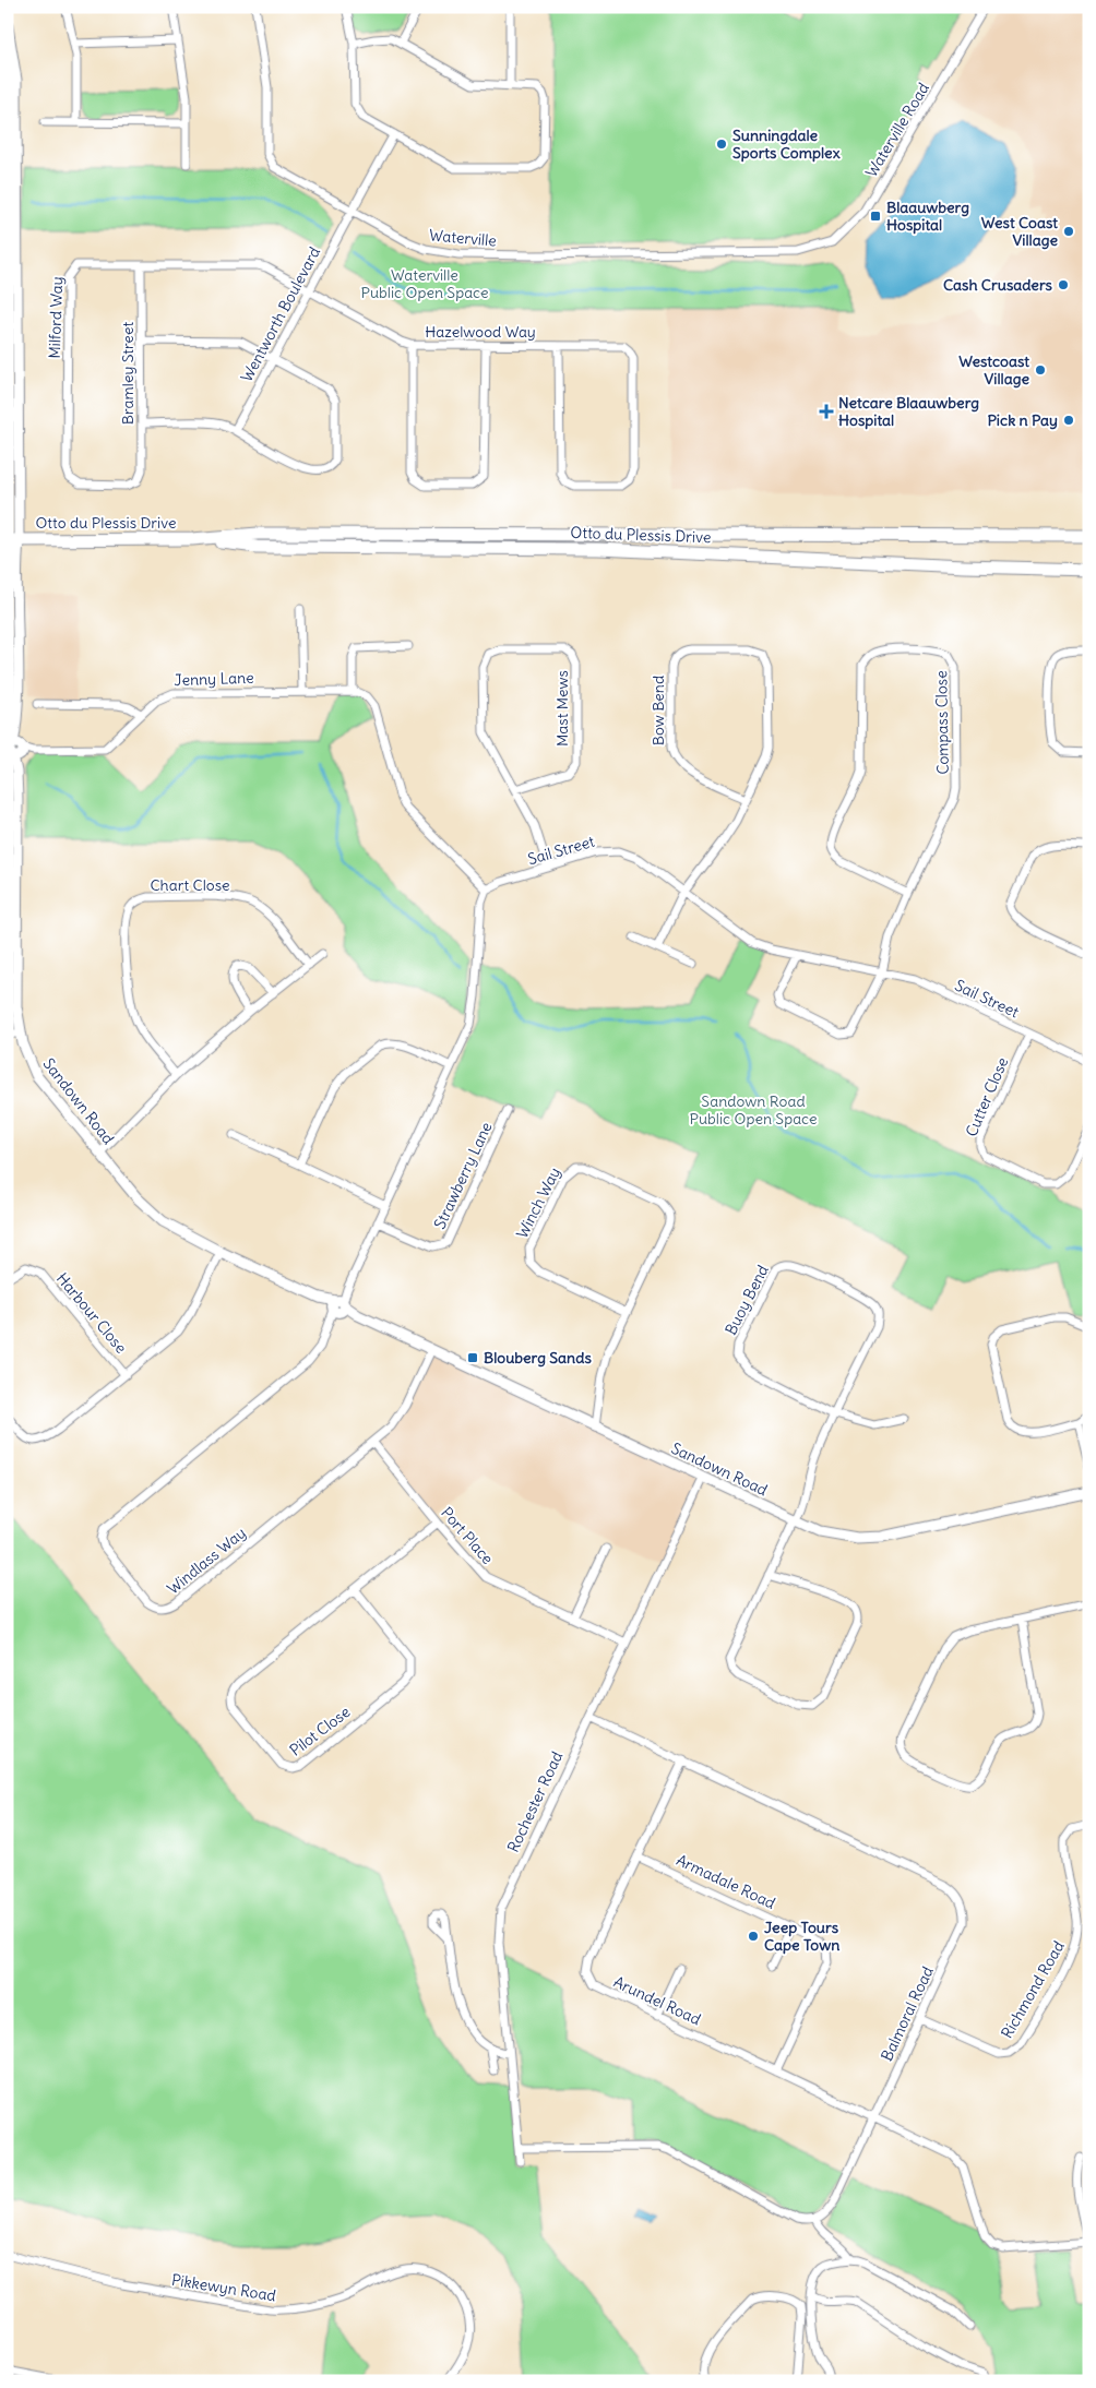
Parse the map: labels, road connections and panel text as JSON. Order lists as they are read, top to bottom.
{
  "streets": {
    "main road": ["Otto du Plessis Drive"],
    "street": [
      "Waterville Road",
      "Waterville",
      "Wentworth Boulevard",
      "Milford Way",
      "Hazelwood Way",
      "Bramley Street",
      "Jenny Lane",
      "Mast Mews",
      "Bow Bend",
      "Compass Close",
      "Sail Street",
      "Chart Close",
      "Cutter Close",
      "Sandown Road",
      "Strawberry Lane",
      "Winch Way",
      "Buoy Bend",
      "Harbour Close",
      "Port Place",
      "Windlass Way",
      "Pilot Close",
      "Rochester Road",
      "Armadale Road",
      "Richmond Road",
      "Arundel Road",
      "Balmoral Road",
      "Pikkewyn Road"
    ]
  },
  "crossings": [
    ["Waterville Road", "Waterville"],
    ["Waterville", "Wentworth Boulevard"],
    ["Wentworth Boulevard", "Milford Way"],
    ["Wentworth Boulevard", "Hazelwood Way"],
    ["Milford Way", "Hazelwood Way"],
    ["Milford Way", "Bramley Street"],
    ["Otto du Plessis Drive", "Sandown Road"],
    ["Jenny Lane", "Sandown Road"],
    ["Mast Mews", "Sail Street"],
    ["Bow Bend", "Sail Street"],
    ["Compass Close", "Sail Street"],
    ["Sail Street", "Cutter Close"],
    ["Sandown Road", "Winch Way"],
    ["Sandown Road", "Buoy Bend"],
    ["Sandown Road", "Harbour Close"],
    ["Sandown Road", "Windlass Way"],
    ["Sandown Road", "Rochester Road"],
    ["Port Place", "Windlass Way"],
    ["Port Place", "Pilot Close"],
    ["Port Place", "Rochester Road"],
    ["Rochester Road", "Balmoral Road"],
    ["Armadale Road", "Arundel Road"],
    ["Richmond Road", "Balmoral Road"],
    ["Arundel Road", "Balmoral Road"]
  ],
  "parks": ["Waterville Public Open Space", "Sandown Road Public Open Space"],
  "places": {
    "other": [
      "Sunningdale Sports Complex",
      "West Coast Village",
      "Cash Crusaders",
      "Westcoast Village",
      "Pick n Pay",
      "Jeep Tours Cape Town"
    ],
    "transit": ["Blaauwberg Hospital", "Blouberg Sands"],
    "health": ["Netcare Blaauwberg Hospital"]
  }
}
